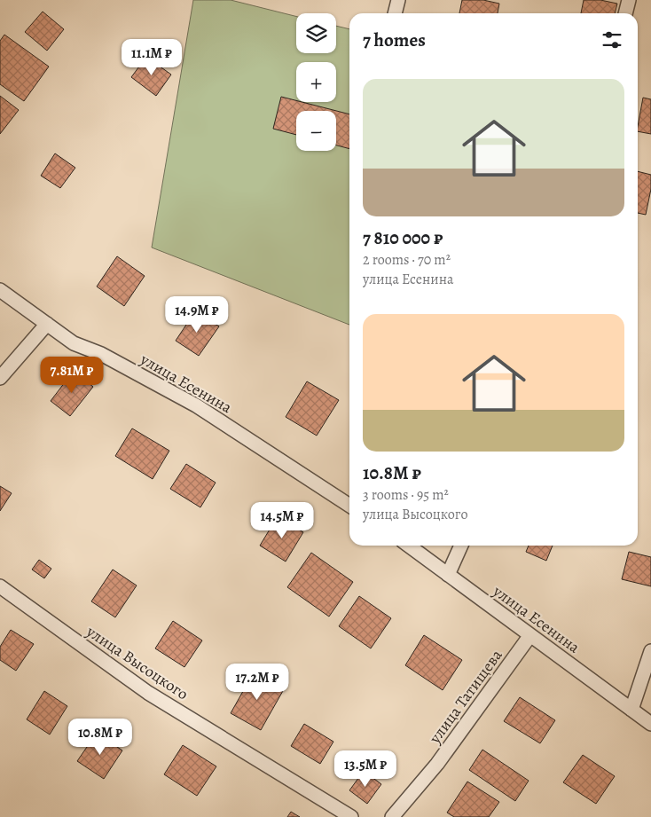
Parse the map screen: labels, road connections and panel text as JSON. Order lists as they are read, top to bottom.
{
  "streets": {
    "street": ["улица Есенина", "улица Высоцкого", "улица Татищева"]
  },
  "crossings": [
    ["улица Есенина", "улица Татищева"]
  ],
  "page": {
    "map_buttons": ["+", "−"],
    "heading": "7 homes",
    "price": [
      "11.1M ₽",
      "14.9M ₽",
      "7.81M ₽",
      "14.5M ₽",
      "17.2M ₽",
      "10.8M ₽",
      "13.5M ₽"
    ],
    "list": [
      {
        "name": "7 810 000 ₽",
        "note": "2 rooms · 70 m² · улица Есенина"
      },
      {
        "name": "10.8M ₽",
        "note": "3 rooms · 95 m² · улица Высоцкого"
      }
    ]
  }
}
